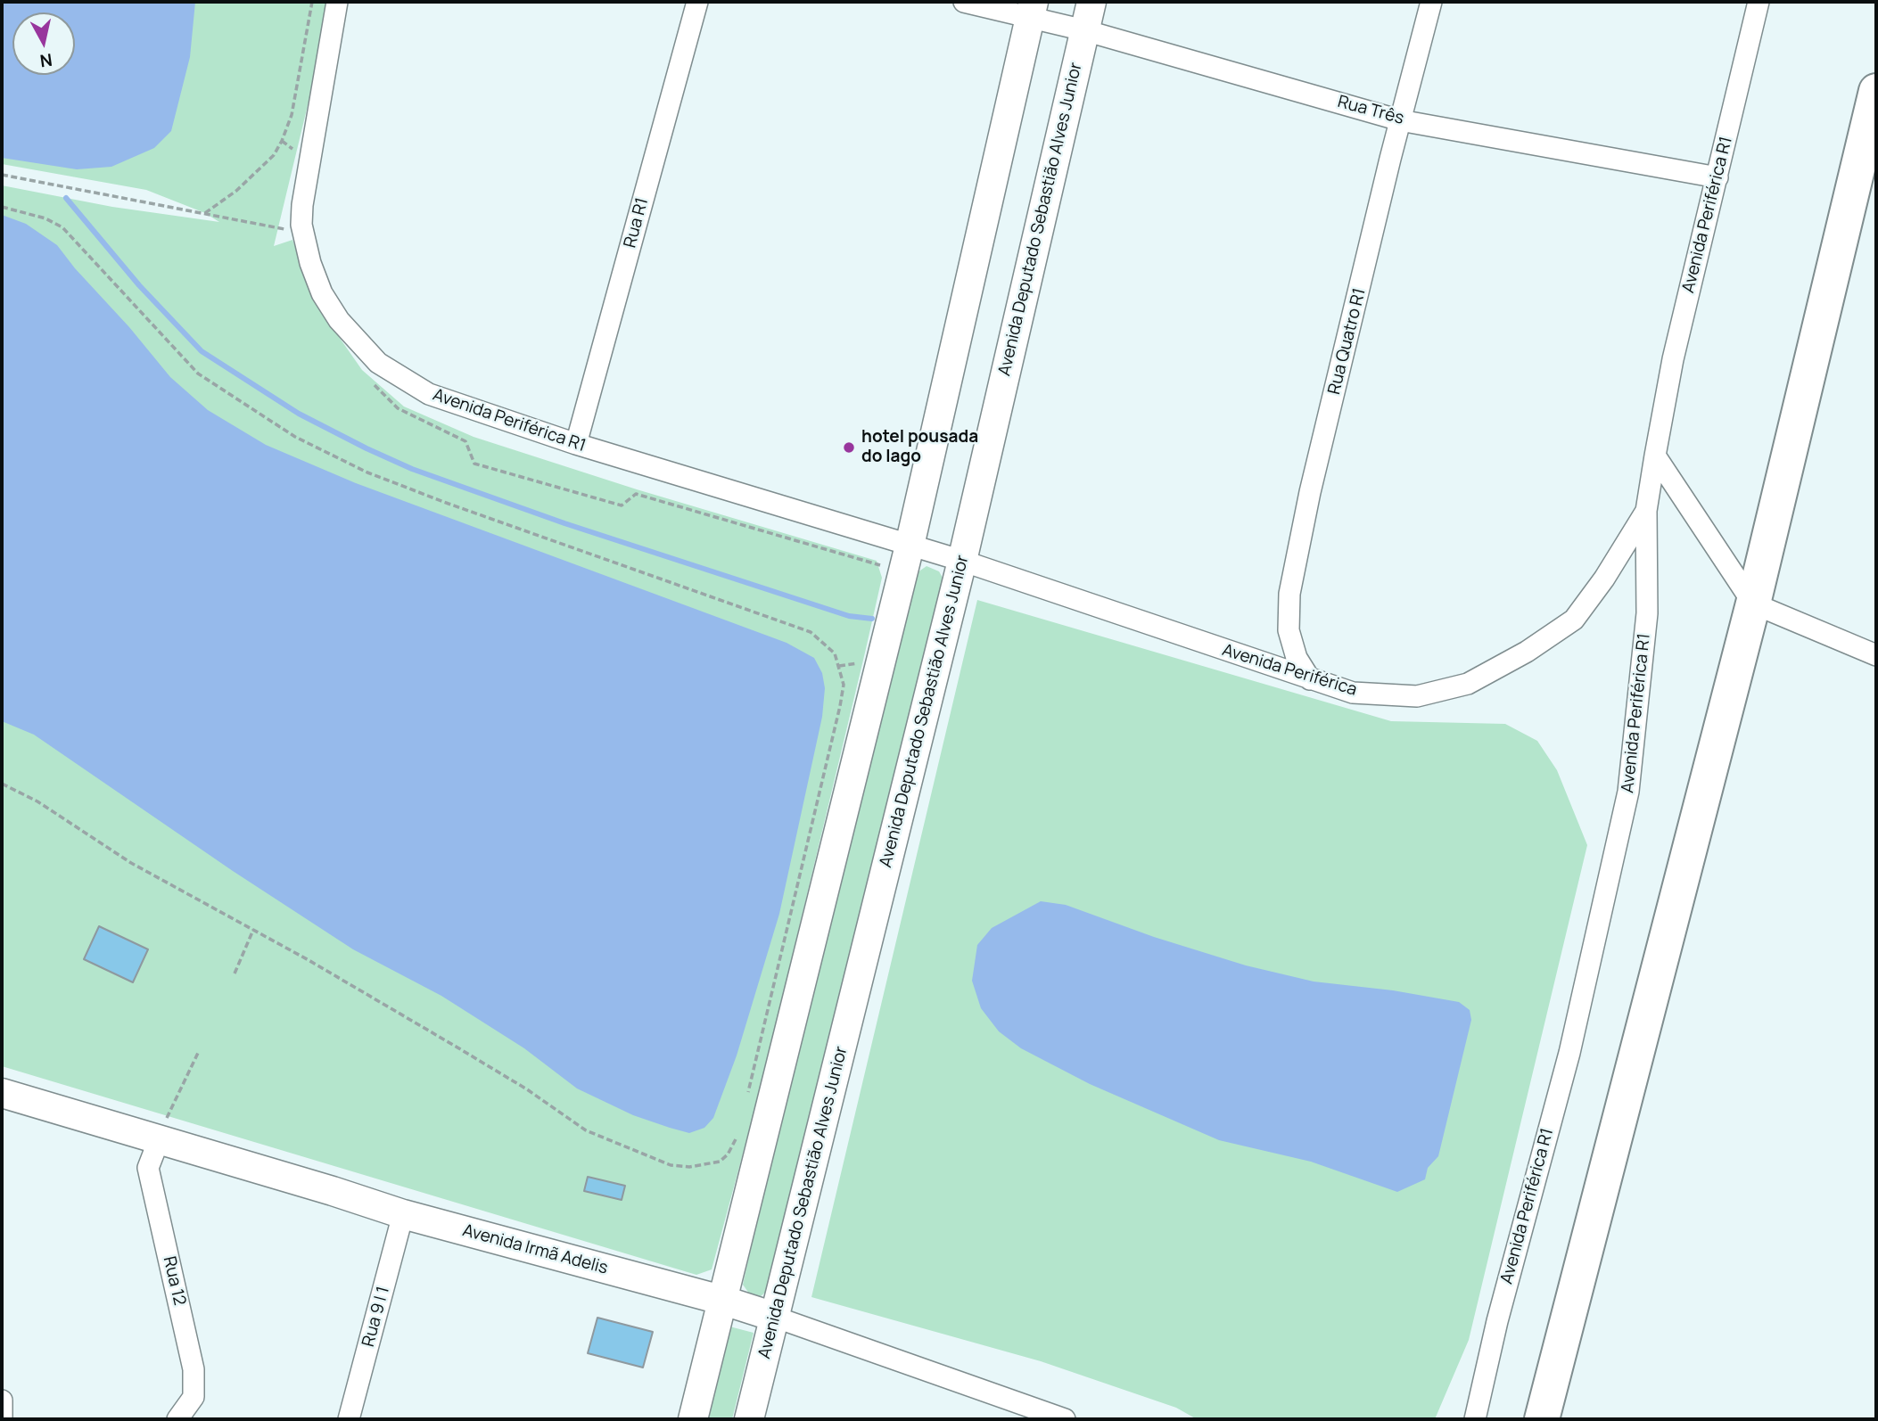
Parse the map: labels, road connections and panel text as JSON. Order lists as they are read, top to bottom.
{
  "streets": {
    "street": [
      "Rua Três",
      "Avenida Periférica R1",
      "Avenida Deputado Sebastião Alves Junior",
      "Rua R1",
      "Rua Quatro R1",
      "Avenida Periférica",
      "Avenida Irmã Adelis",
      "Rua 12",
      "Rua 9 I 1"
    ]
  },
  "crossings": [
    ["Rua Três", "Avenida Periférica R1"],
    ["Rua Três", "Avenida Deputado Sebastião Alves Junior"],
    ["Rua Três", "Rua Quatro R1"],
    ["Avenida Periférica R1", "Rua R1"],
    ["Avenida Periférica R1", "Avenida Periférica"],
    ["Avenida Deputado Sebastião Alves Junior", "Avenida Periférica"],
    ["Avenida Deputado Sebastião Alves Junior", "Avenida Irmã Adelis"],
    ["Rua Quatro R1", "Avenida Periférica"],
    ["Avenida Irmã Adelis", "Rua 12"],
    ["Avenida Irmã Adelis", "Rua 9 I 1"]
  ],
  "places": ["hotel pousada do lago"],
  "north": "bottom"
}
